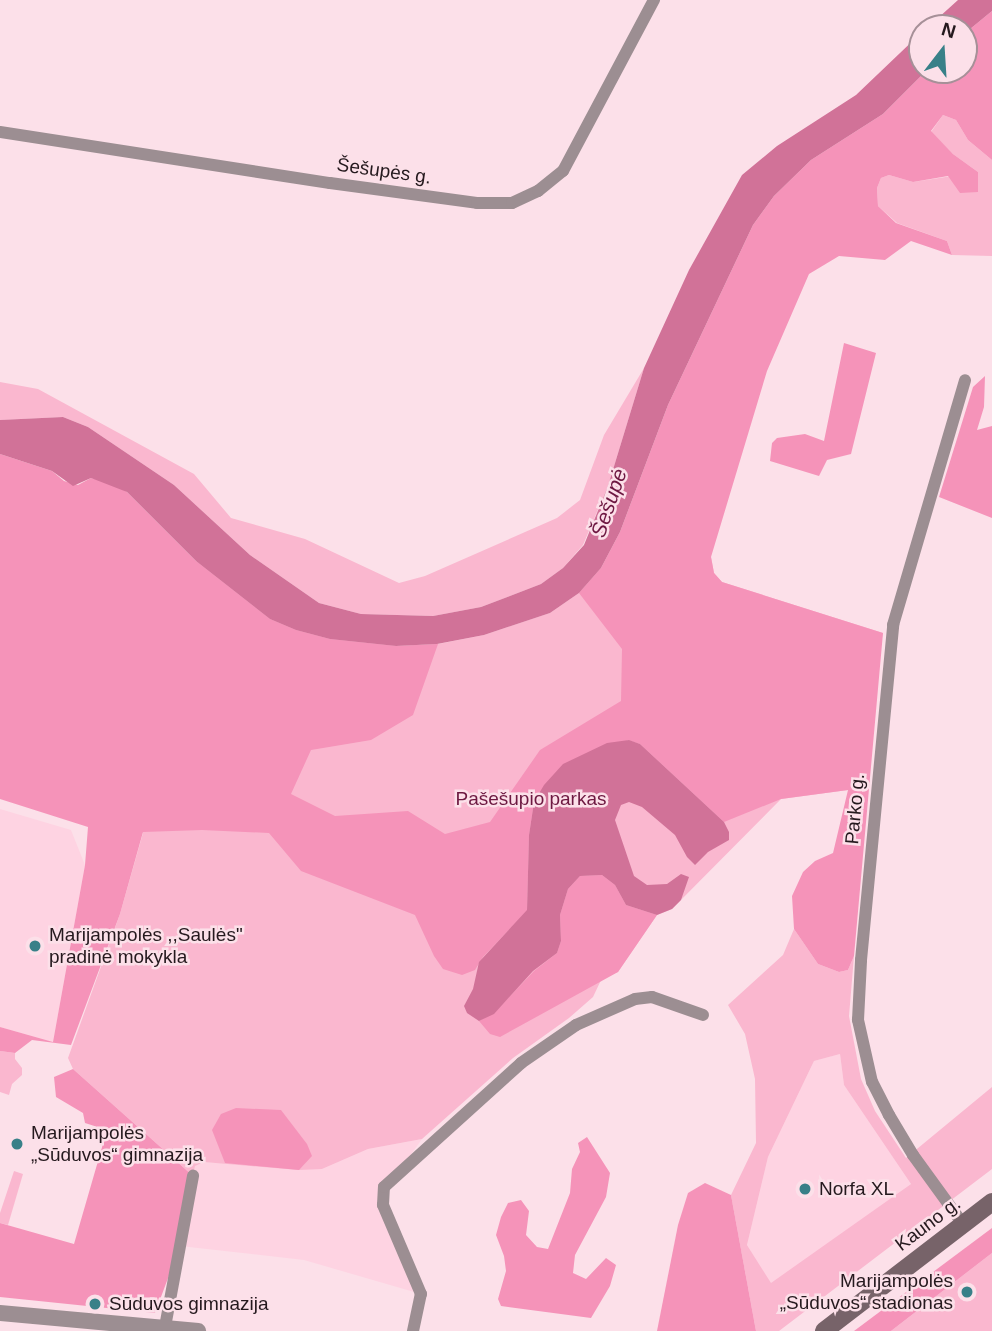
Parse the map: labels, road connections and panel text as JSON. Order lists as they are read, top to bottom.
{
  "streets": {
    "main road": ["Kauno g."],
    "street": ["Šešupės g.", "Parko g."]
  },
  "crossings": [
    ["Parko g.", "Kauno g."]
  ],
  "water": ["Šešupė"],
  "parks": ["Pašešupio parkas"],
  "places": [
    "Marijampolės ,,Saulės\" pradinė mokykla",
    "Marijampolės „Sūduvos“ gimnazija",
    "Norfa XL",
    "Marijampolės „Sūduvos“ stadionas",
    "Sūduvos gimnazija"
  ],
  "north": "top"
}
